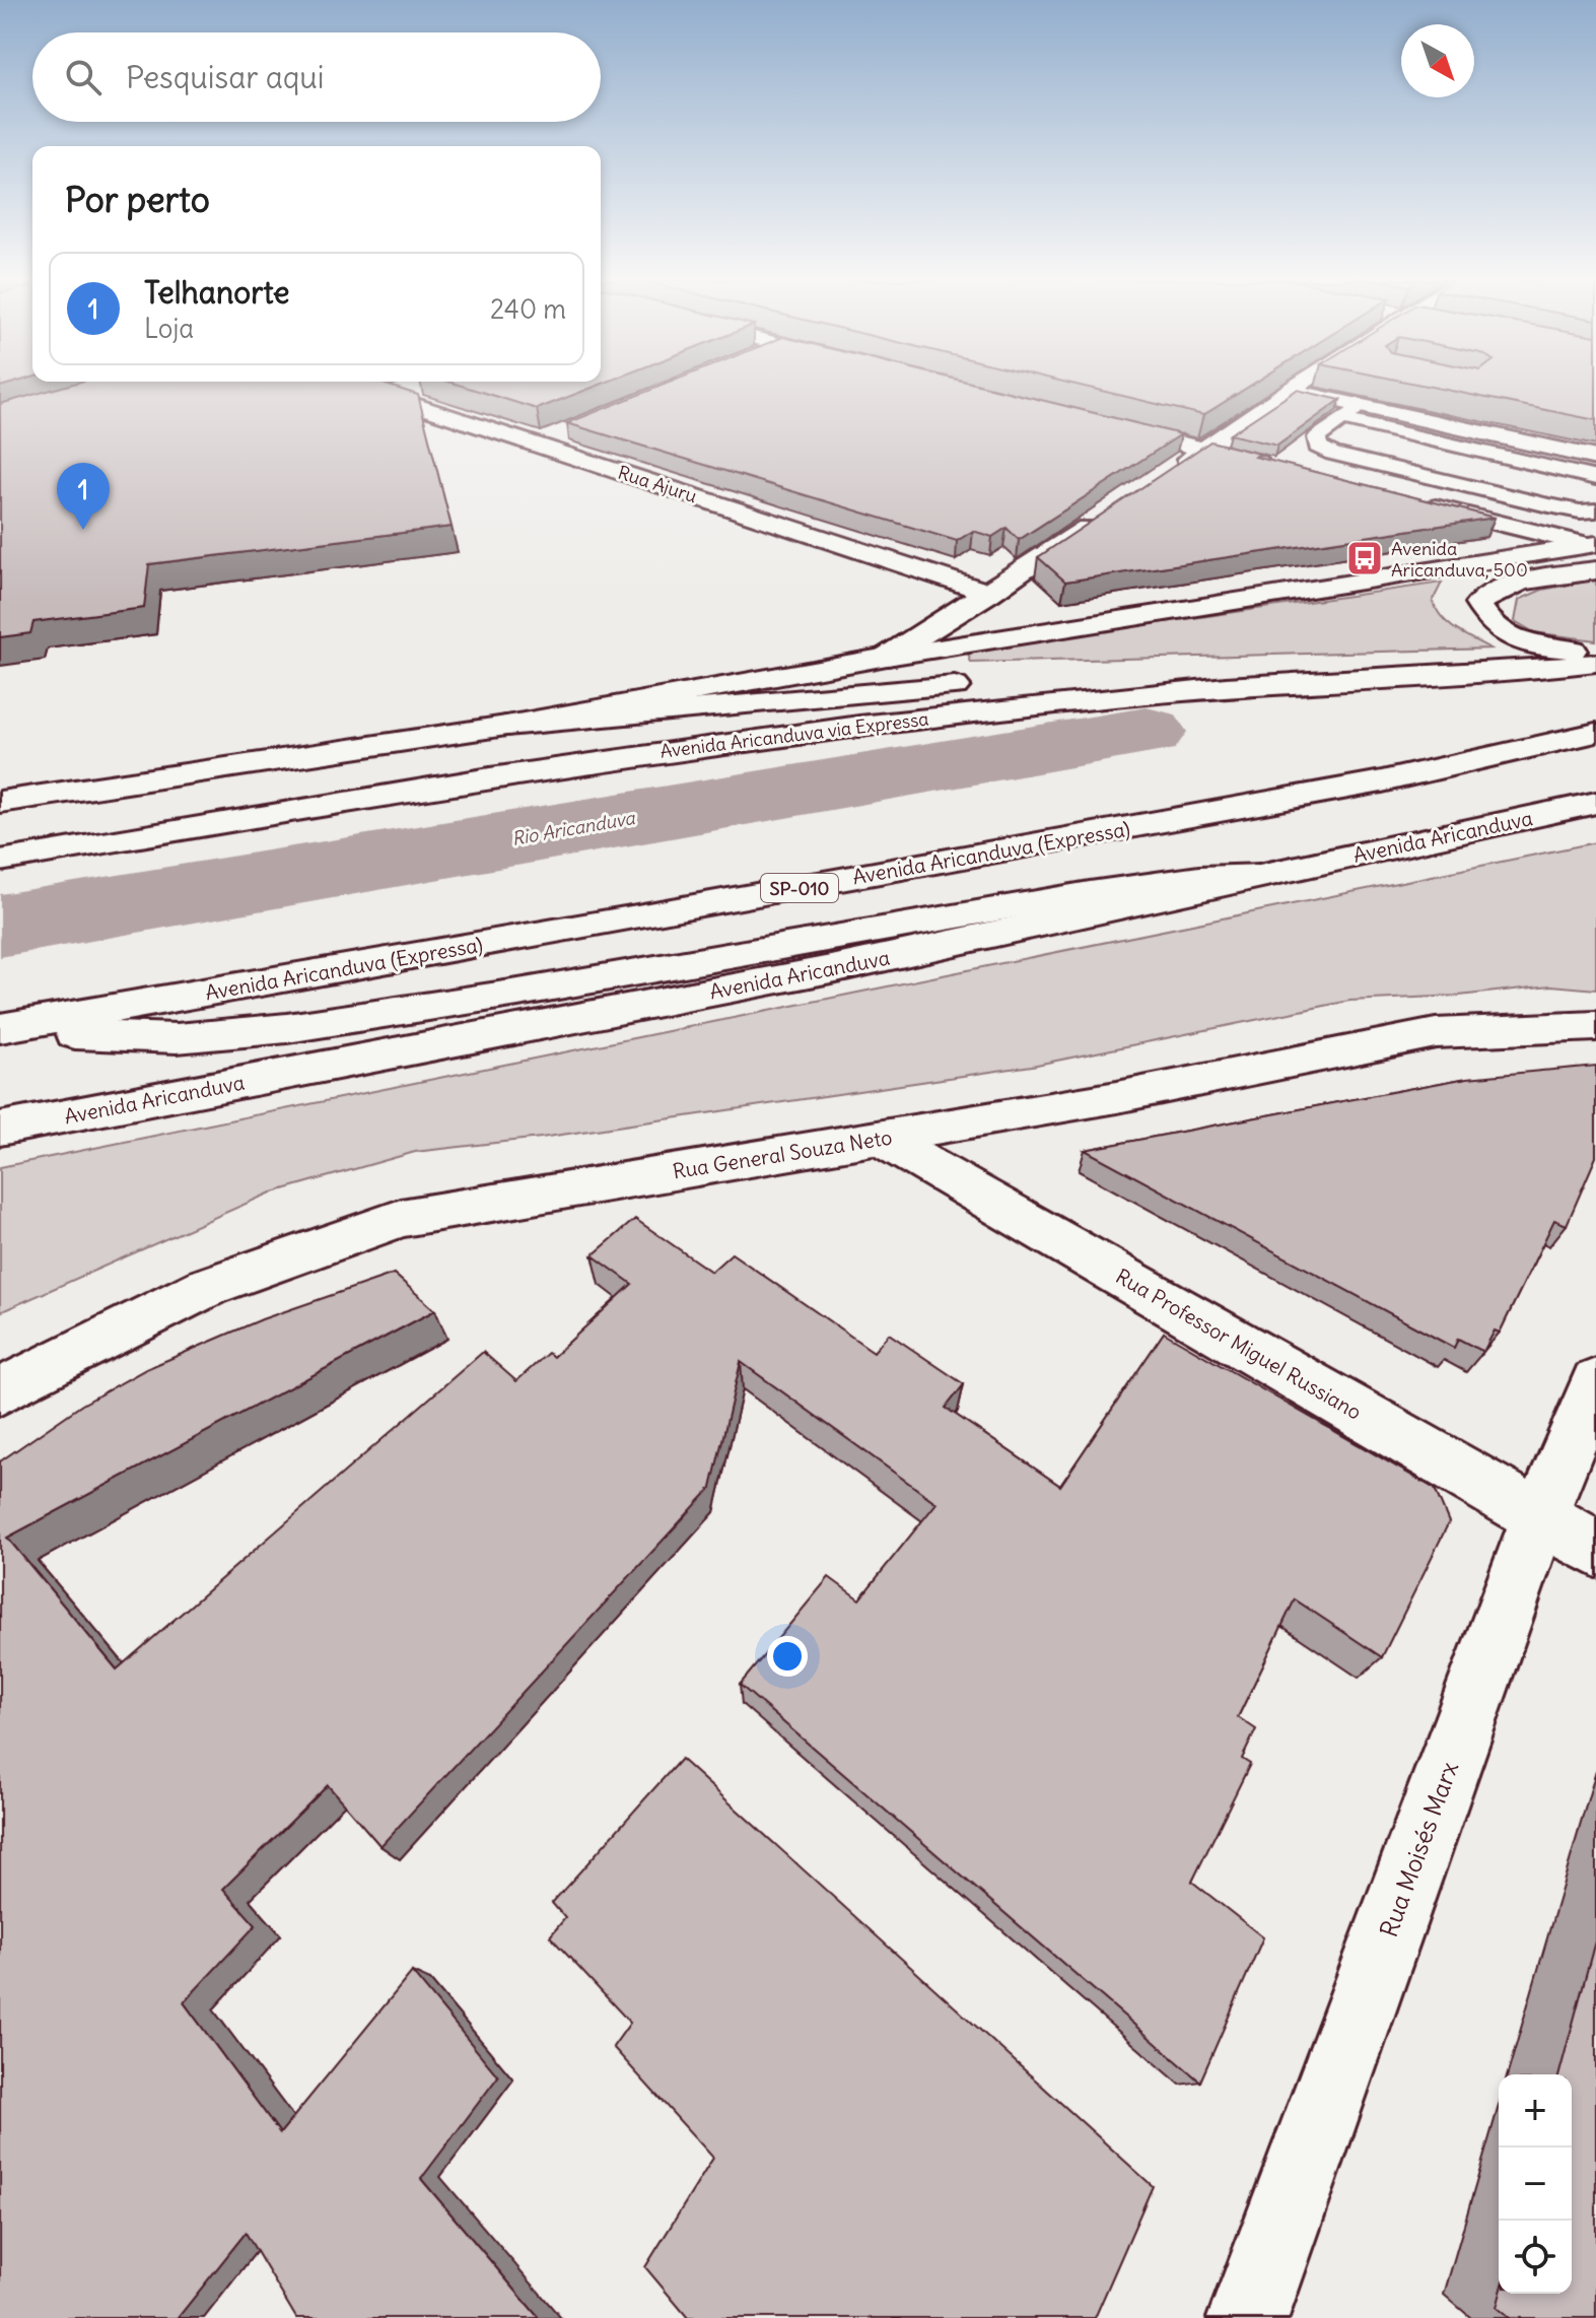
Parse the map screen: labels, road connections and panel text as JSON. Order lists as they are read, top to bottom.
{
  "streets": {
    "main road": [
      "Rua Ajuru",
      "Avenida Aricanduva via Expressa",
      "Avenida Aricanduva",
      "Avenida Aricanduva (Expressa)",
      "SP-010",
      "Rua General Souza Neto",
      "Rua Professor Miguel Russiano",
      "Rua Moisés Marx"
    ]
  },
  "crossings": [
    ["Rua General Souza Neto", "Rua Professor Miguel Russiano"],
    ["Rua Professor Miguel Russiano", "Rua Moisés Marx"]
  ],
  "water": ["Rio Aricanduva"],
  "places": {
    "bus stop": ["Avenida Aricanduva, 500"]
  },
  "north": "bottom right",
  "page": {
    "search": "Pesquisar aqui",
    "heading": "Por perto",
    "list": [
      {
        "mark": "1",
        "name": "Telhanorte",
        "note": "Loja",
        "value": "240 m"
      }
    ],
    "pins": "1",
    "map_buttons": ["+", "−"]
  }
}
